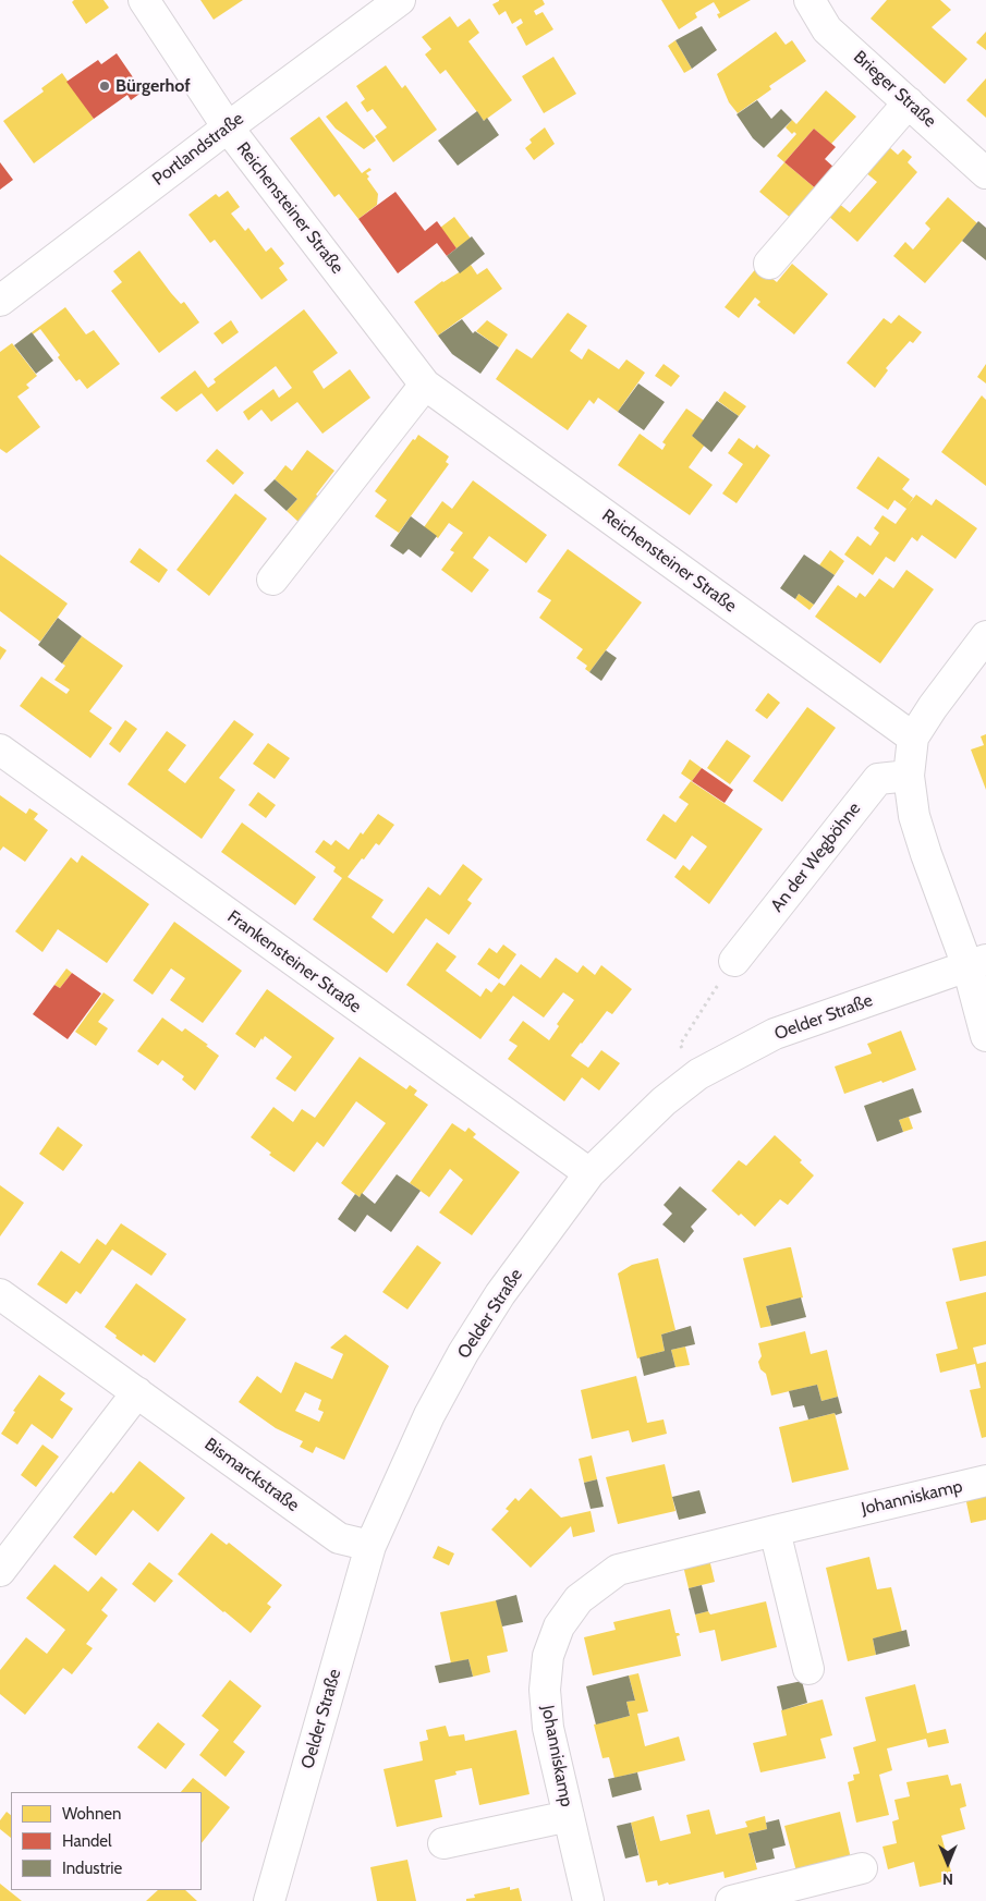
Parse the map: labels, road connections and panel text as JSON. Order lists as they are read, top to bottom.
{
  "streets": {
    "street": [
      "Brieger Straße",
      "Portlandstraße",
      "Reichensteiner Straße",
      "An der Wegböhne",
      "Frankensteiner Straße",
      "Oelder Straße",
      "Bismarckstraße",
      "Johanniskamp"
    ]
  },
  "crossings": [
    ["Portlandstraße", "Reichensteiner Straße"],
    ["Frankensteiner Straße", "Oelder Straße"],
    ["Oelder Straße", "Bismarckstraße"]
  ],
  "places": ["Bürgerhof"],
  "legend": ["Wohnen", "Handel", "Industrie"],
  "north": "bottom"
}
